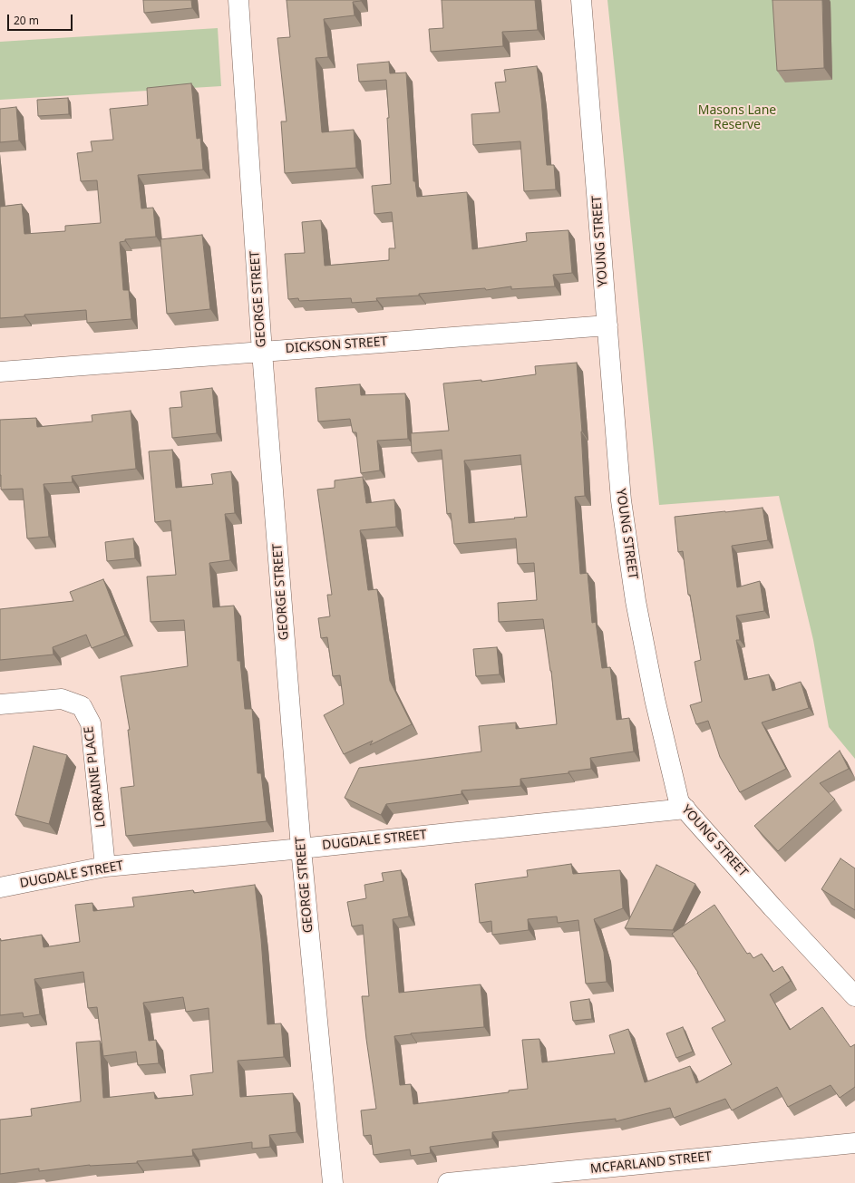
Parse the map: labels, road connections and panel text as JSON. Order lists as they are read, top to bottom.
{
  "streets": {
    "street": [
      "YOUNG STREET",
      "GEORGE STREET",
      "DICKSON STREET",
      "LORRAINE PLACE",
      "DUGDALE STREET",
      "MCFARLAND STREET"
    ]
  },
  "crossings": [
    ["YOUNG STREET", "DICKSON STREET"],
    ["YOUNG STREET", "DUGDALE STREET"],
    ["GEORGE STREET", "DICKSON STREET"],
    ["GEORGE STREET", "DUGDALE STREET"],
    ["LORRAINE PLACE", "DUGDALE STREET"]
  ],
  "parks": ["Masons Lane Reserve"],
  "scale_bar": "20 m"
}
